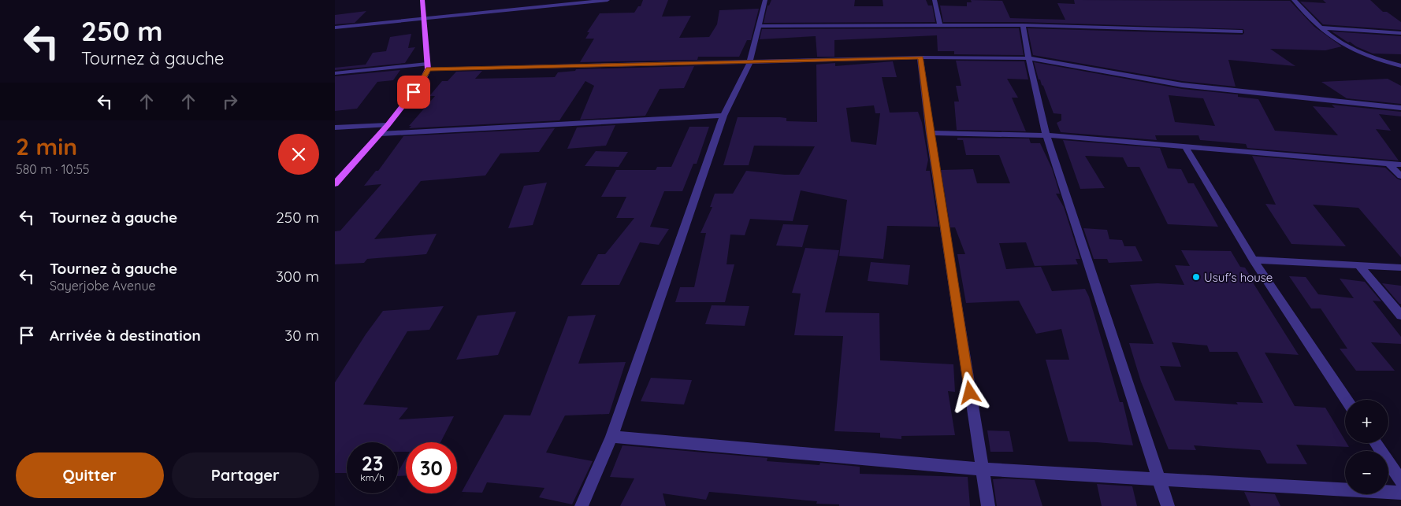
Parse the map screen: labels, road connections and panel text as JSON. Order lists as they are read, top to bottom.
{
  "places": ["Usuf's house"],
  "page": {
    "turn": ["250 m", "Tournez à gauche"],
    "heading": ["2 min", "580 m · 10:55"],
    "list": [
      {
        "name": "Tournez à gauche",
        "value": "250 m"
      },
      {
        "name": "Tournez à gauche",
        "note": "Sayerjobe Avenue",
        "value": "300 m"
      },
      {
        "name": "Arrivée à destination",
        "value": "30 m"
      }
    ],
    "map_buttons": ["+", "−"],
    "speed": "23 km/h",
    "limit": "30",
    "buttons": ["Quitter", "Partager"]
  }
}
